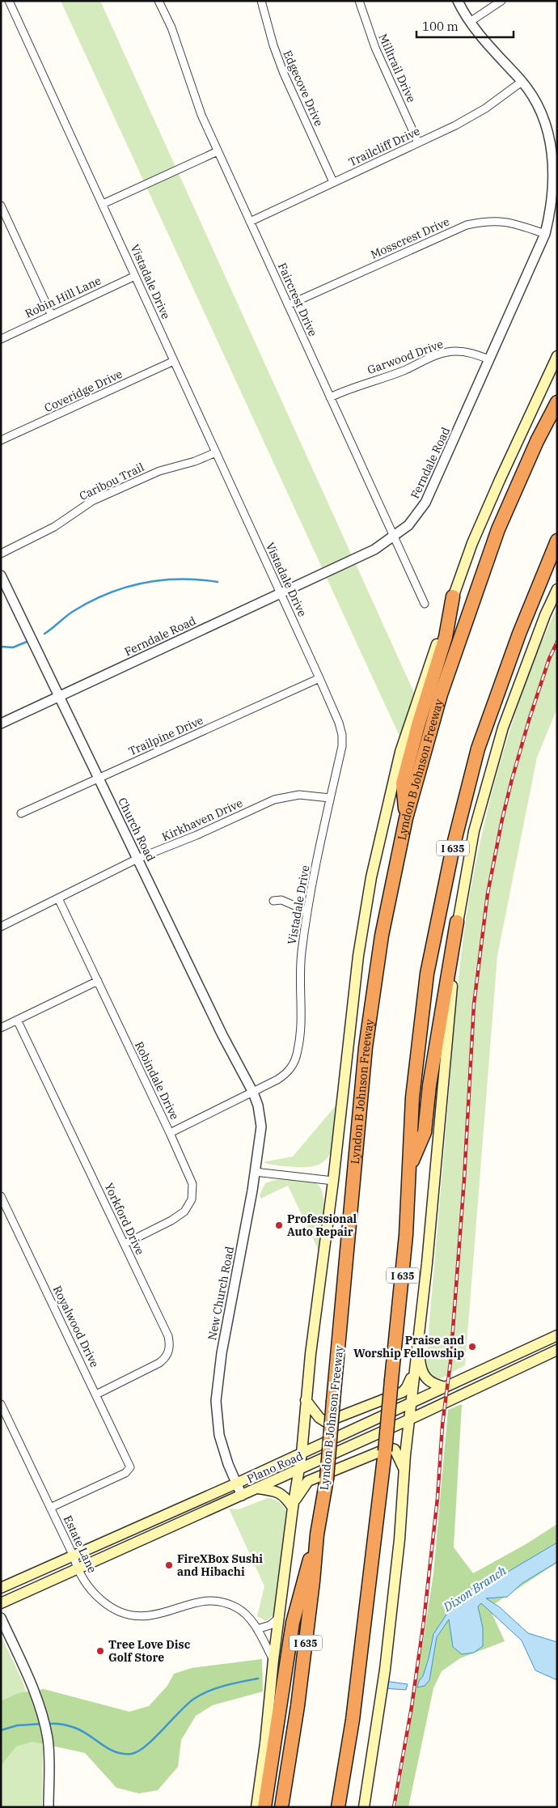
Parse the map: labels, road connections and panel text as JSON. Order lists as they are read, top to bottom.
{
  "streets": {
    "highway": ["Lyndon B Johnson Freeway", "I 635"],
    "main road": ["Plano Road"],
    "street": [
      "Milltrail Drive",
      "Edgecove Drive",
      "Trailcliff Drive",
      "Mosscrest Drive",
      "Vistadale Drive",
      "Robin Hill Lane",
      "Faircrest Drive",
      "Garwood Drive",
      "Coveridge Drive",
      "Ferndale Road",
      "Caribou Trail",
      "Trailpine Drive",
      "Kirkhaven Drive",
      "Church Road",
      "Robindale Drive",
      "Yorkford Drive",
      "New Church Road",
      "Royalwood Drive",
      "Estate Lane"
    ]
  },
  "crossings": [
    ["Milltrail Drive", "Trailcliff Drive"],
    ["Edgecove Drive", "Trailcliff Drive"],
    ["Trailcliff Drive", "Faircrest Drive"],
    ["Trailcliff Drive", "Ferndale Road"],
    ["Mosscrest Drive", "Faircrest Drive"],
    ["Mosscrest Drive", "Ferndale Road"],
    ["Vistadale Drive", "Robin Hill Lane"],
    ["Vistadale Drive", "Coveridge Drive"],
    ["Vistadale Drive", "Ferndale Road"],
    ["Vistadale Drive", "Caribou Trail"],
    ["Vistadale Drive", "Trailpine Drive"],
    ["Vistadale Drive", "Kirkhaven Drive"],
    ["Vistadale Drive", "Church Road"],
    ["Vistadale Drive", "Robindale Drive"],
    ["Vistadale Drive", "New Church Road"],
    ["Faircrest Drive", "Garwood Drive"],
    ["Faircrest Drive", "Ferndale Road"],
    ["Garwood Drive", "Ferndale Road"],
    ["Ferndale Road", "Church Road"],
    ["Trailpine Drive", "Church Road"],
    ["Kirkhaven Drive", "Church Road"],
    ["Kirkhaven Drive", "Robindale Drive"],
    ["Church Road", "New Church Road"],
    ["Robindale Drive", "Yorkford Drive"],
    ["Yorkford Drive", "Royalwood Drive"],
    ["New Church Road", "Plano Road"],
    ["Royalwood Drive", "Estate Lane"],
    ["Plano Road", "Estate Lane"]
  ],
  "water": ["Dixon Branch"],
  "places": [
    "Professional Auto Repair",
    "Praise and Worship Fellowship",
    "FireXBox Sushi and Hibachi",
    "Tree Love Disc Golf Store"
  ],
  "scale_bar": "100 m"
}
